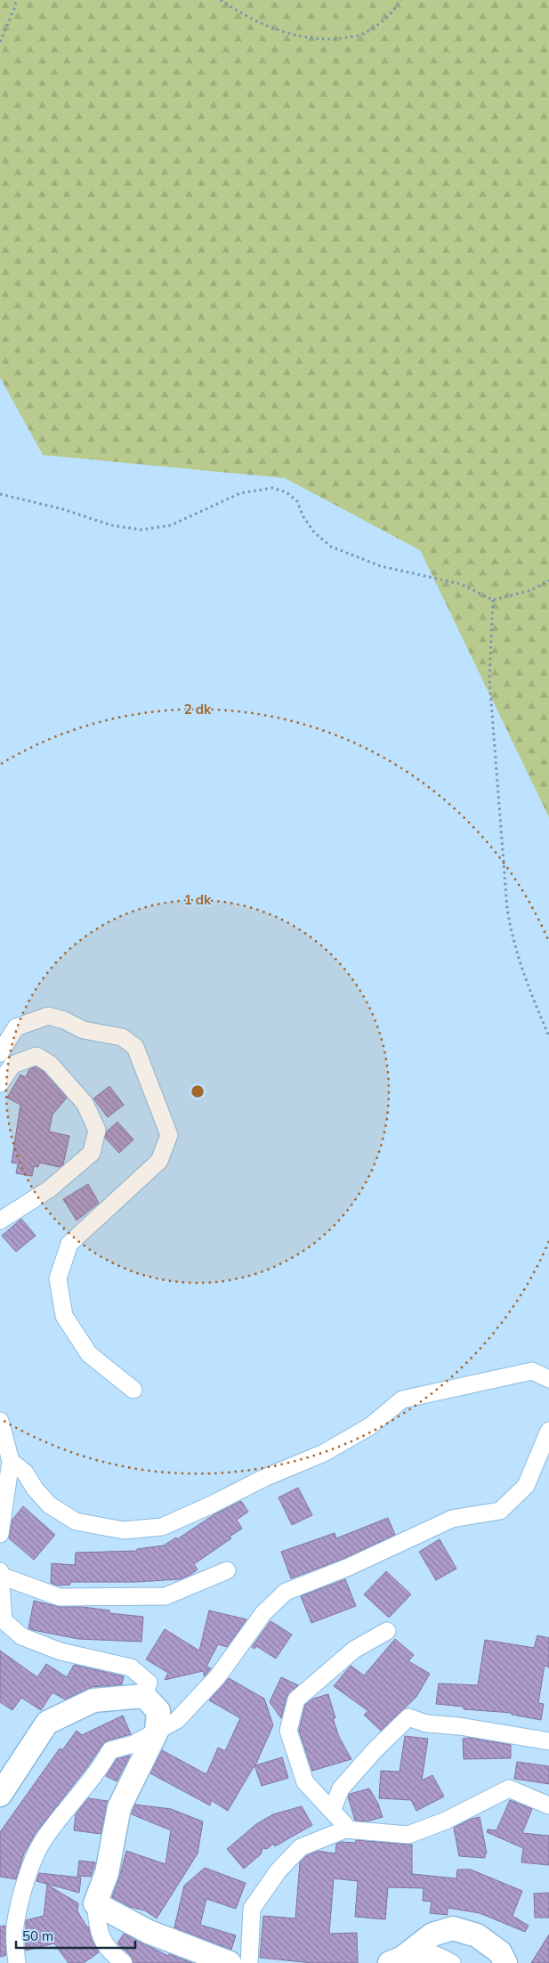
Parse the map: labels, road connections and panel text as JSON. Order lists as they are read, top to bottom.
{
  "scale_bar": "50 m",
  "rings": ["2 dk", "1 dk"]
}
